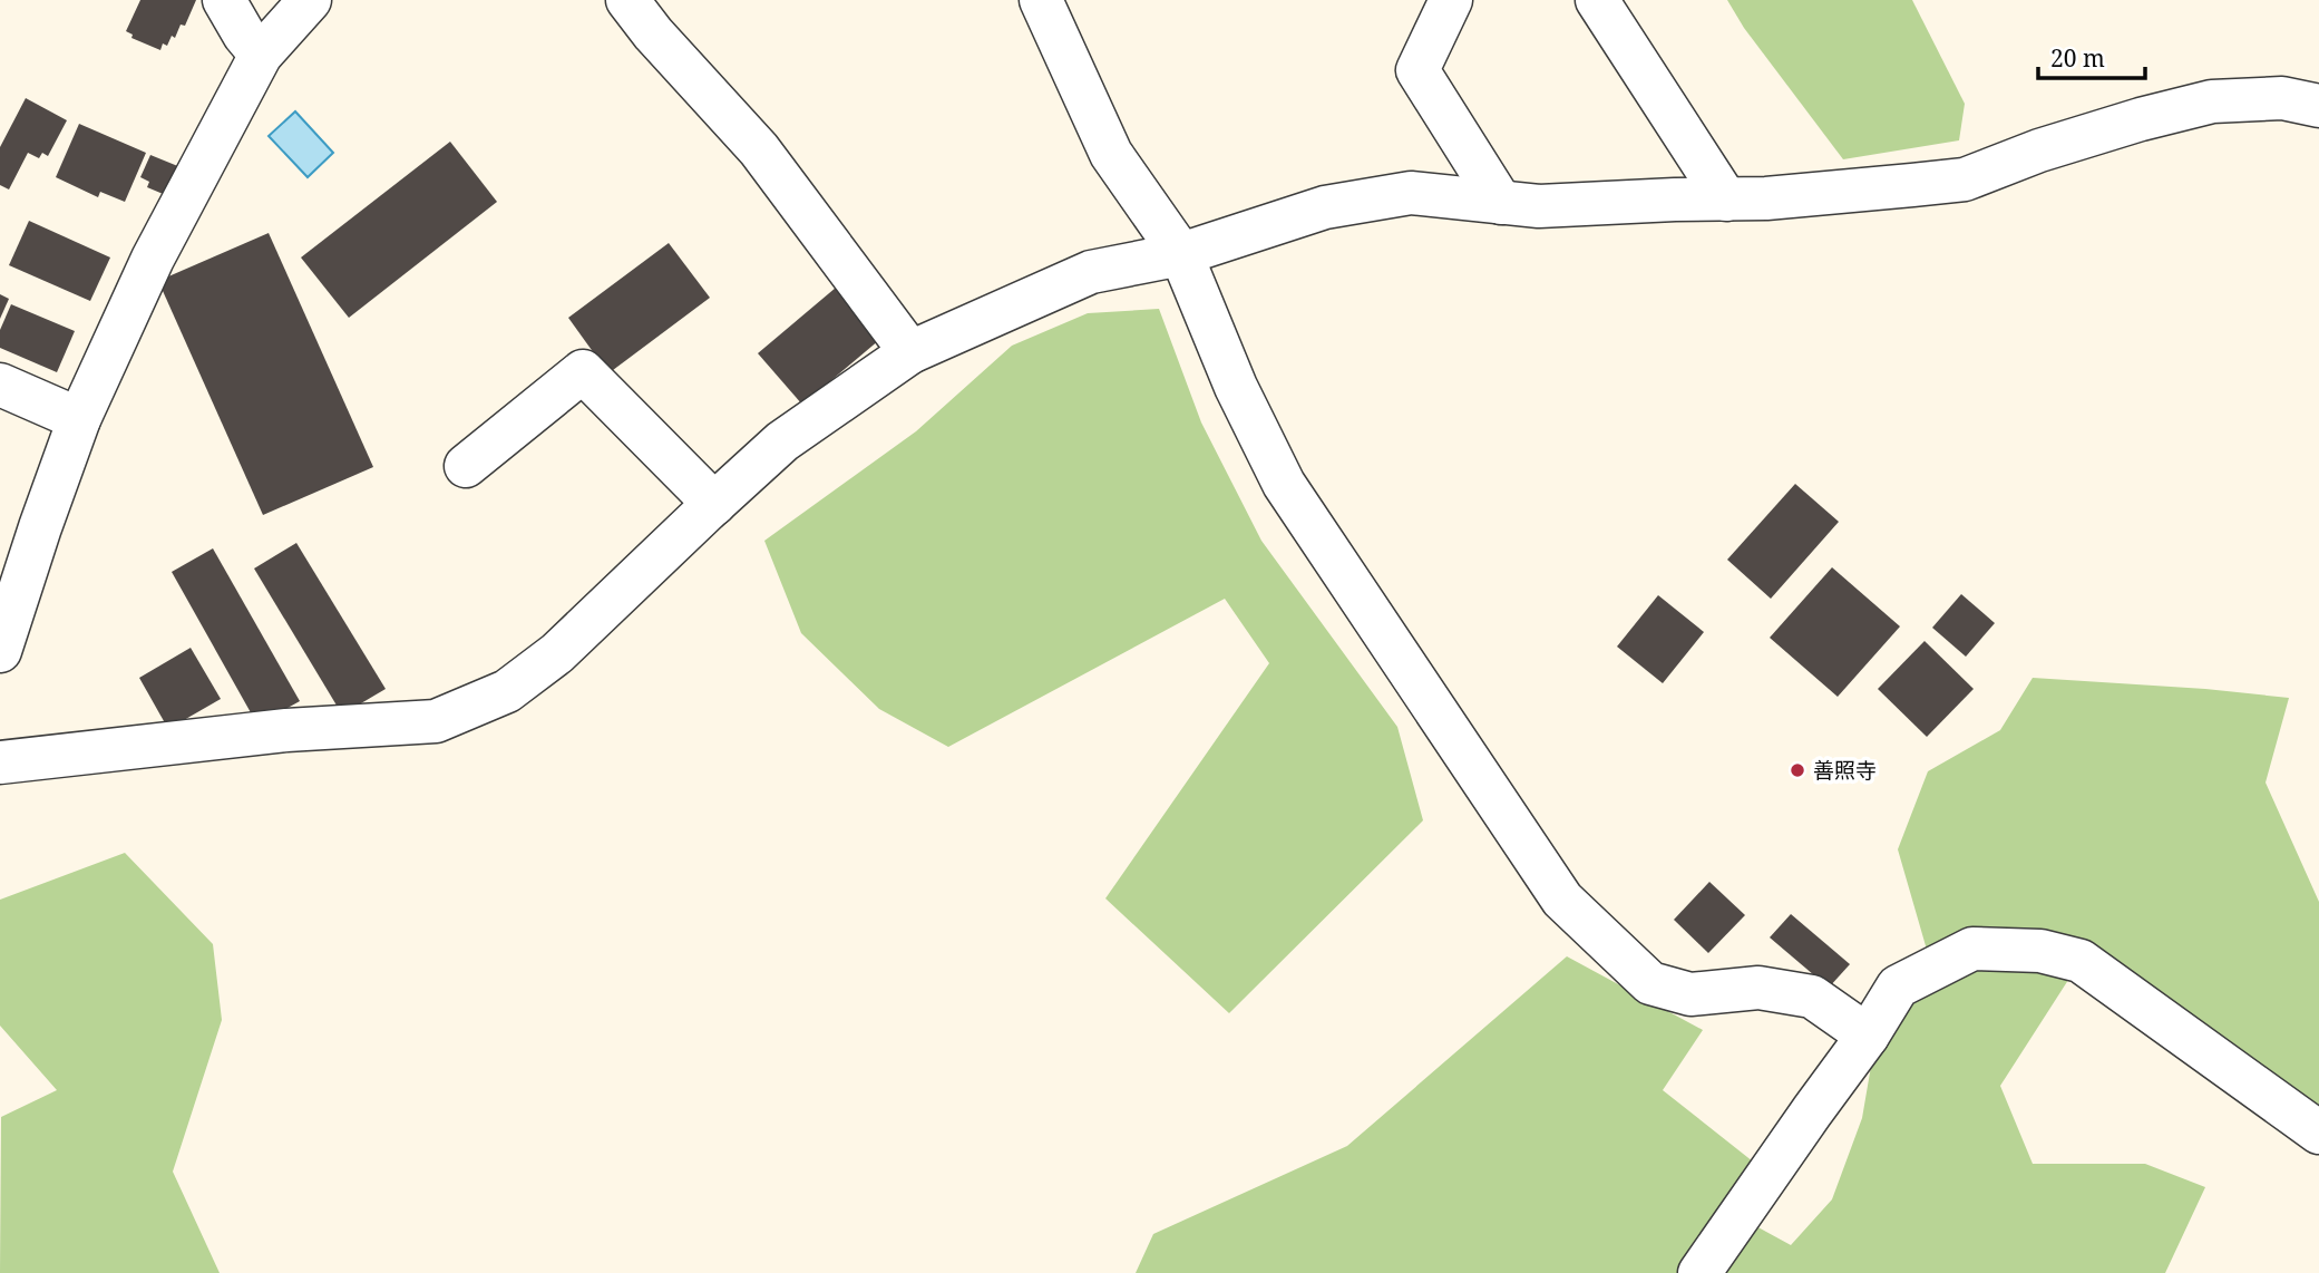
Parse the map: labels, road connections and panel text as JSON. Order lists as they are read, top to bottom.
{
  "places": ["善照寺"],
  "scale_bar": "20 m"
}
